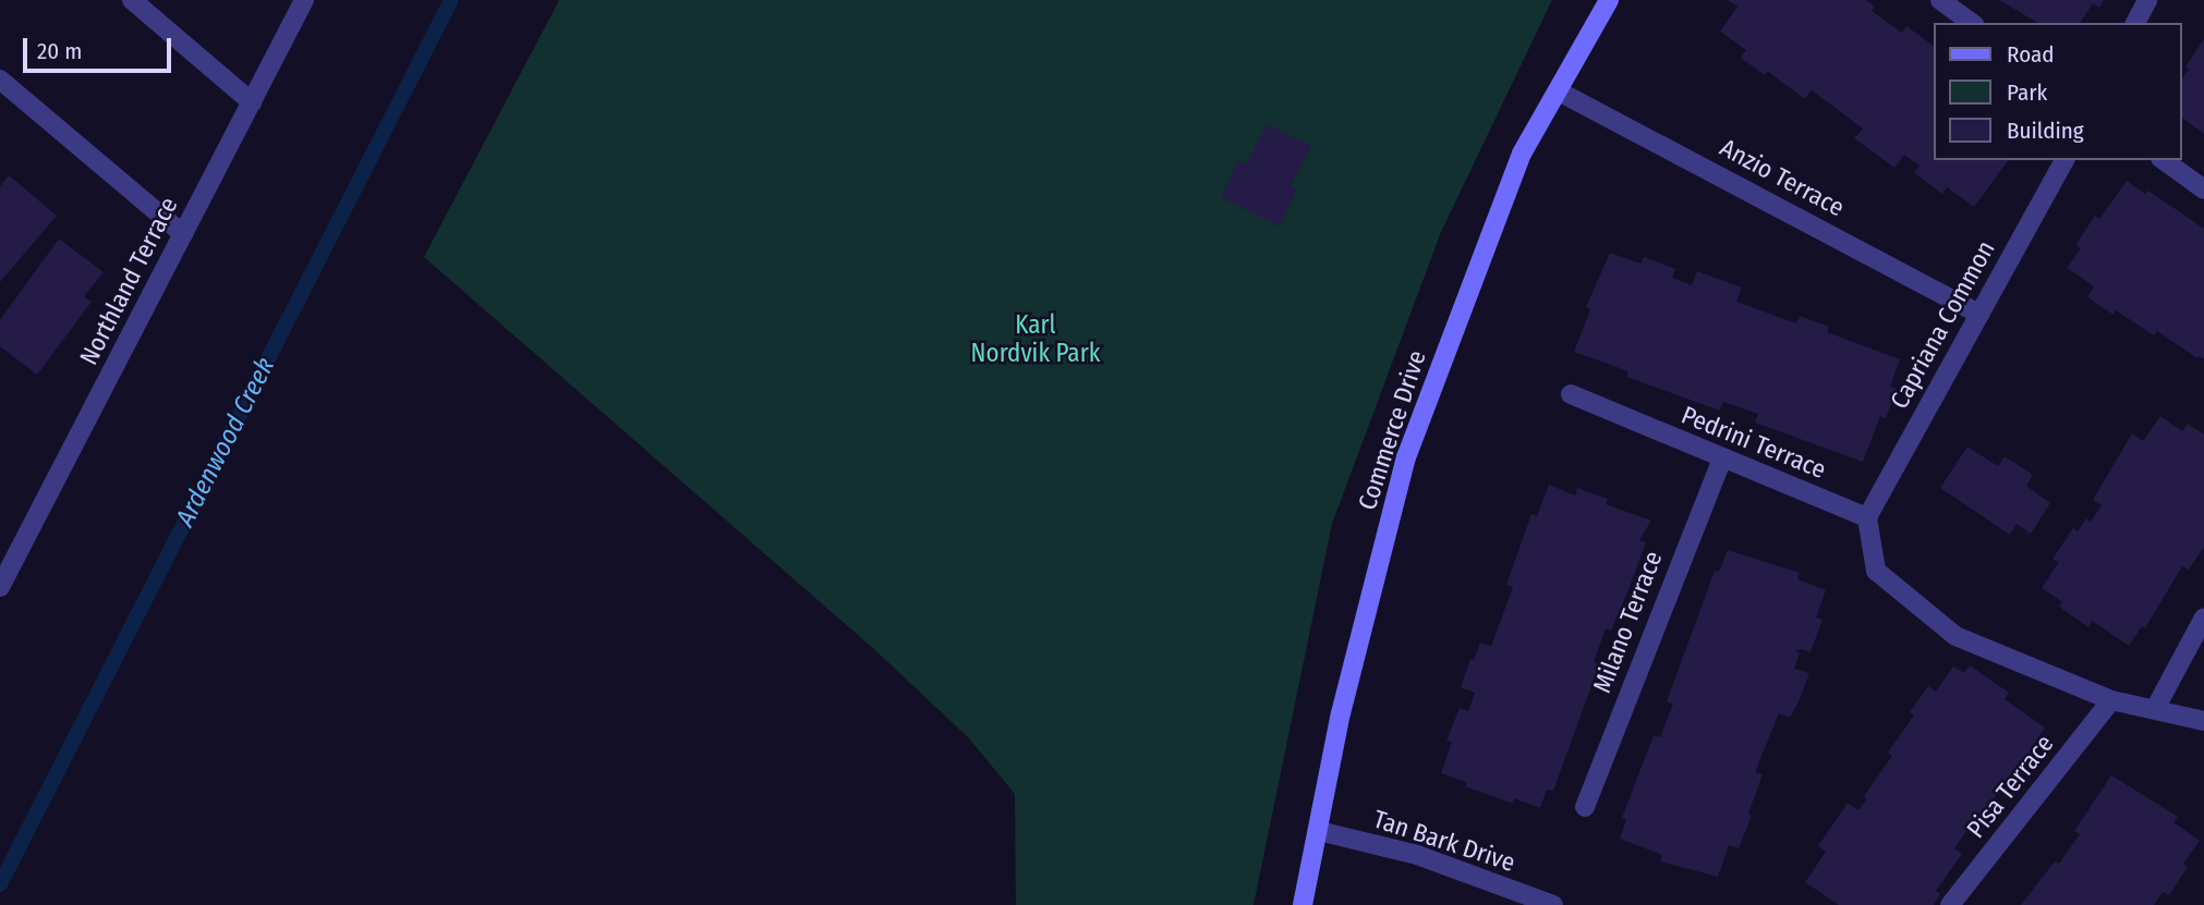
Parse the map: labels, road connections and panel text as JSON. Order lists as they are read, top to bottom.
{
  "streets": {
    "street": [
      "Anzio Terrace",
      "Northland Terrace",
      "Capriana Common",
      "Commerce Drive",
      "Pedrini Terrace",
      "Milano Terrace",
      "Pisa Terrace",
      "Tan Bark Drive"
    ]
  },
  "crossings": [
    ["Anzio Terrace", "Capriana Common"],
    ["Anzio Terrace", "Commerce Drive"],
    ["Capriana Common", "Pedrini Terrace"],
    ["Commerce Drive", "Tan Bark Drive"],
    ["Pedrini Terrace", "Milano Terrace"]
  ],
  "water": ["Ardenwood Creek"],
  "parks": ["Karl Nordvik Park"],
  "legend": ["Road", "Park", "Building"],
  "scale_bar": "20 m"
}
